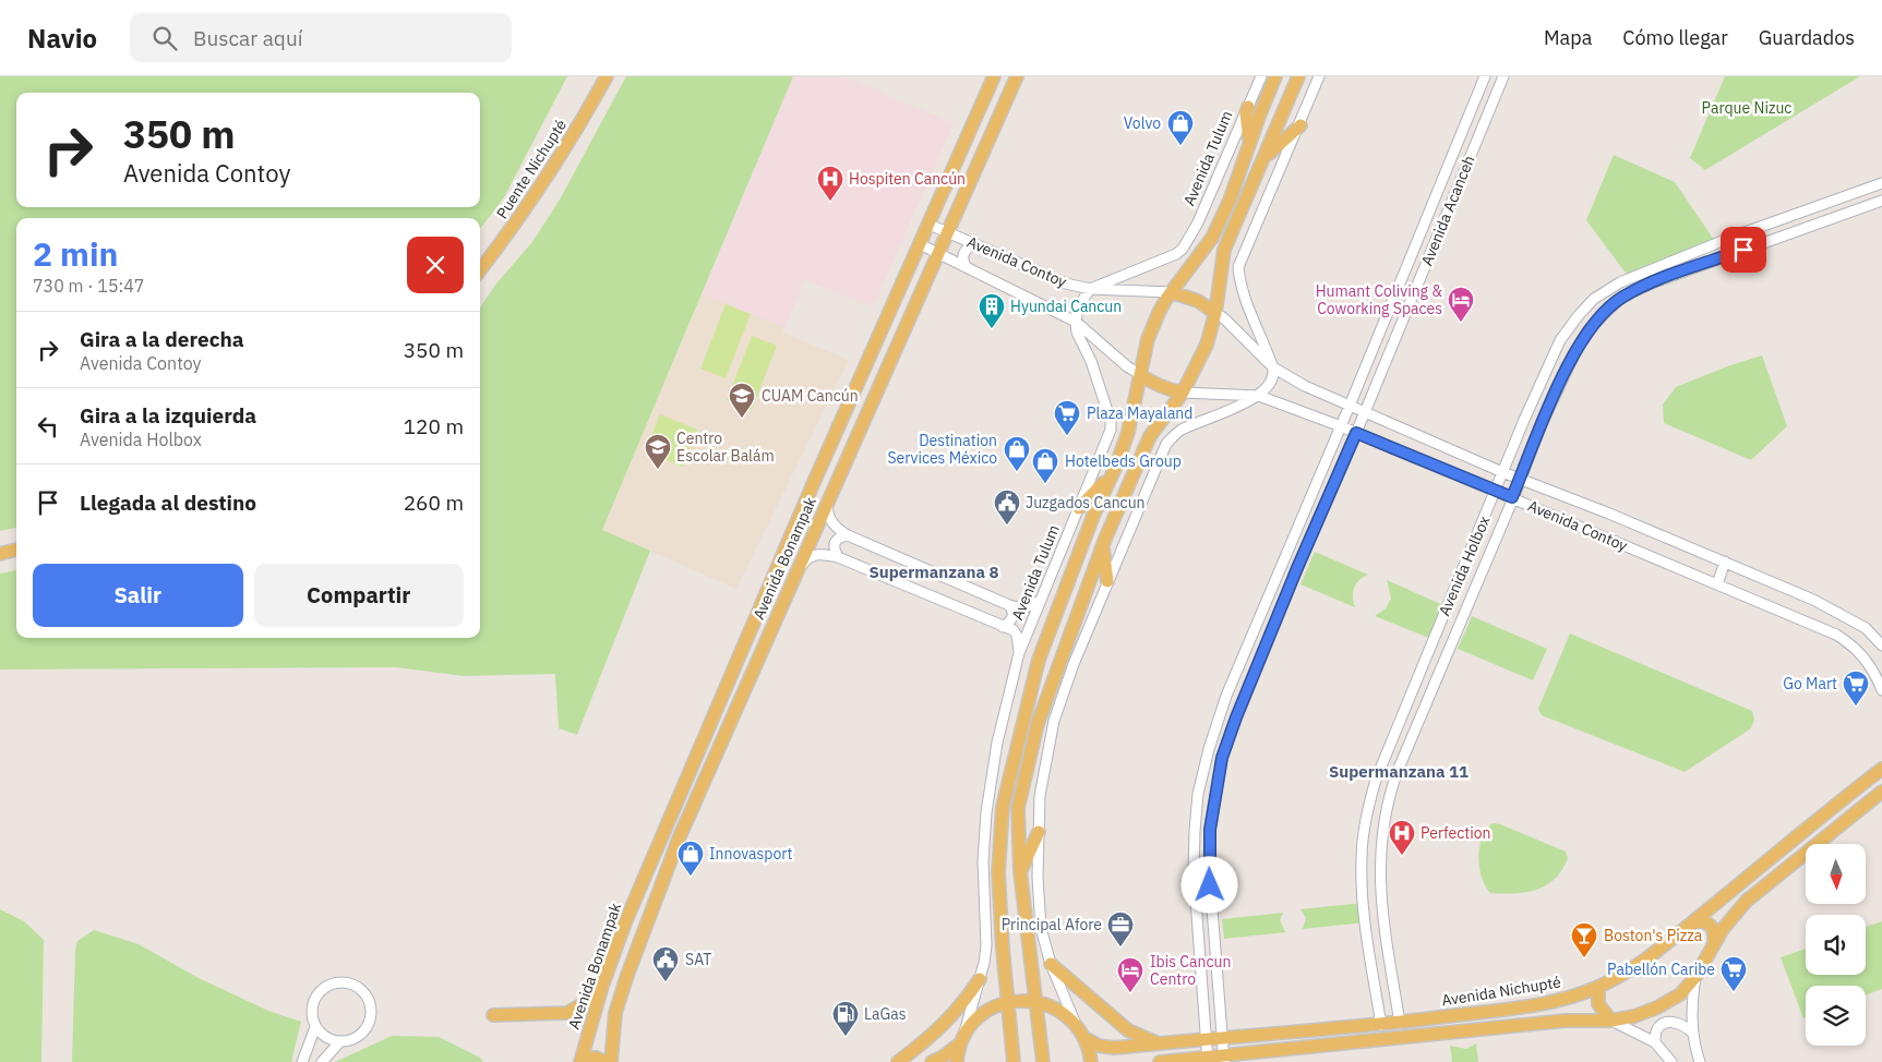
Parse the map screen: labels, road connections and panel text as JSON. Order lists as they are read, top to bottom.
{
  "streets": {
    "main road": [
      "Avenida Tulum",
      "Puente Nichupté",
      "Avenida Bonampak",
      "Avenida Nichupté"
    ],
    "street": ["Avenida Acanceh", "Avenida Contoy", "Avenida Holbox"]
  },
  "crossings": [
    ["Avenida Tulum", "Avenida Contoy"],
    ["Avenida Acanceh", "Avenida Contoy"],
    ["Avenida Acanceh", "Avenida Nichupté"],
    ["Avenida Contoy", "Avenida Bonampak"],
    ["Avenida Contoy", "Avenida Holbox"],
    ["Avenida Holbox", "Avenida Nichupté"]
  ],
  "districts": ["Supermanzana 8", "Supermanzana 11"],
  "parks": ["Parque Nizuc"],
  "places": {
    "shop": [
      "Volvo",
      "Destination Services México",
      "Hotelbeds Group",
      "Innovasport"
    ],
    "hospital": ["Hospiten Cancún", "Perfection"],
    "hotel": ["Humant Coliving & Coworking Spaces", "Ibis Cancun Centro"],
    "building": ["Hyundai Cancun"],
    "school or university": ["CUAM Cancún", "Centro Escolar Balám"],
    "supermarket": ["Plaza Mayaland", "Go Mart", "Pabellón Caribe"],
    "public building": ["Juzgados Cancun", "SAT"],
    "office": ["Principal Afore"],
    "bar": ["Boston's Pizza"],
    "fuel station": ["LaGas"]
  },
  "north": "bottom",
  "page": {
    "header": "Navio",
    "search": "Buscar aquí",
    "nav": ["Mapa", "Cómo llegar", "Guardados"],
    "turn": ["350 m", "Avenida Contoy"],
    "heading": ["2 min", "730 m · 15:47"],
    "list": [
      {
        "name": "Gira a la derecha",
        "note": "Avenida Contoy",
        "value": "350 m"
      },
      {
        "name": "Gira a la izquierda",
        "note": "Avenida Holbox",
        "value": "120 m"
      },
      {
        "name": "Llegada al destino",
        "value": "260 m"
      }
    ],
    "buttons": ["Salir", "Compartir"]
  }
}
